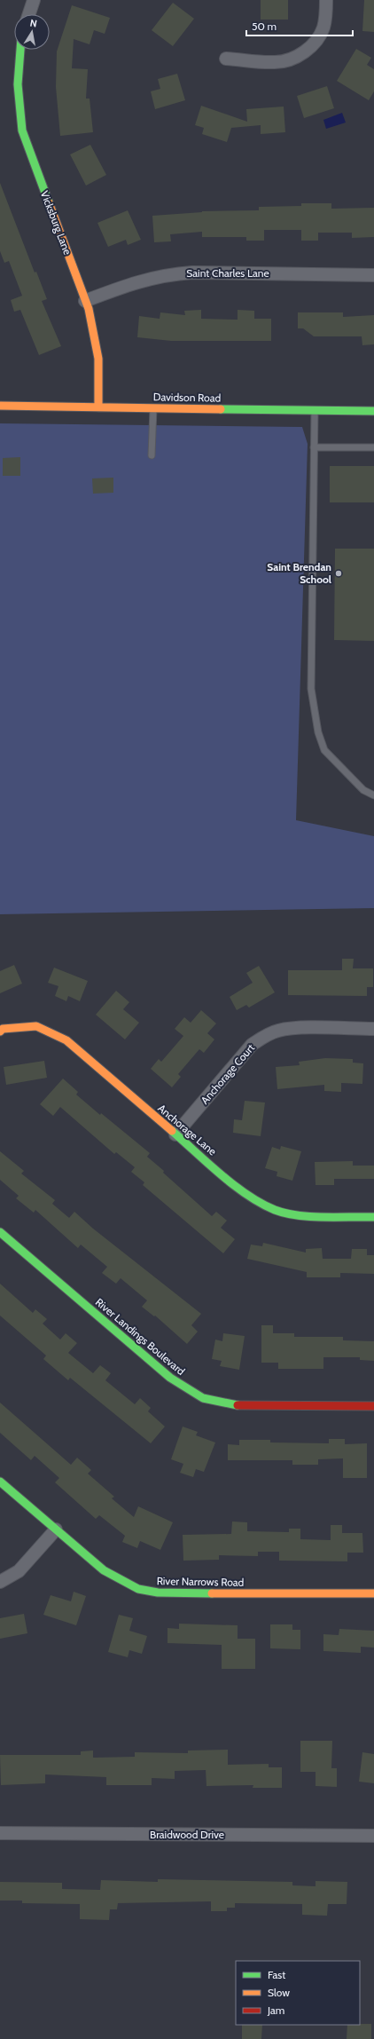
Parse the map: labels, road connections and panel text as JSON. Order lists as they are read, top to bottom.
{
  "streets": {
    "street": [
      "Vicksburg Lane",
      "Saint Charles Lane",
      "Davidson Road",
      "Anchorage Court",
      "Anchorage Lane",
      "River Landings Boulevard",
      "River Narrows Road",
      "Braidwood Drive"
    ]
  },
  "crossings": [
    ["Vicksburg Lane", "Saint Charles Lane"],
    ["Vicksburg Lane", "Davidson Road"],
    ["Anchorage Court", "Anchorage Lane"]
  ],
  "places": ["Saint Brendan School"],
  "legend": ["Fast", "Slow", "Jam"],
  "scale_bar": "50 m",
  "north": "top"
}
